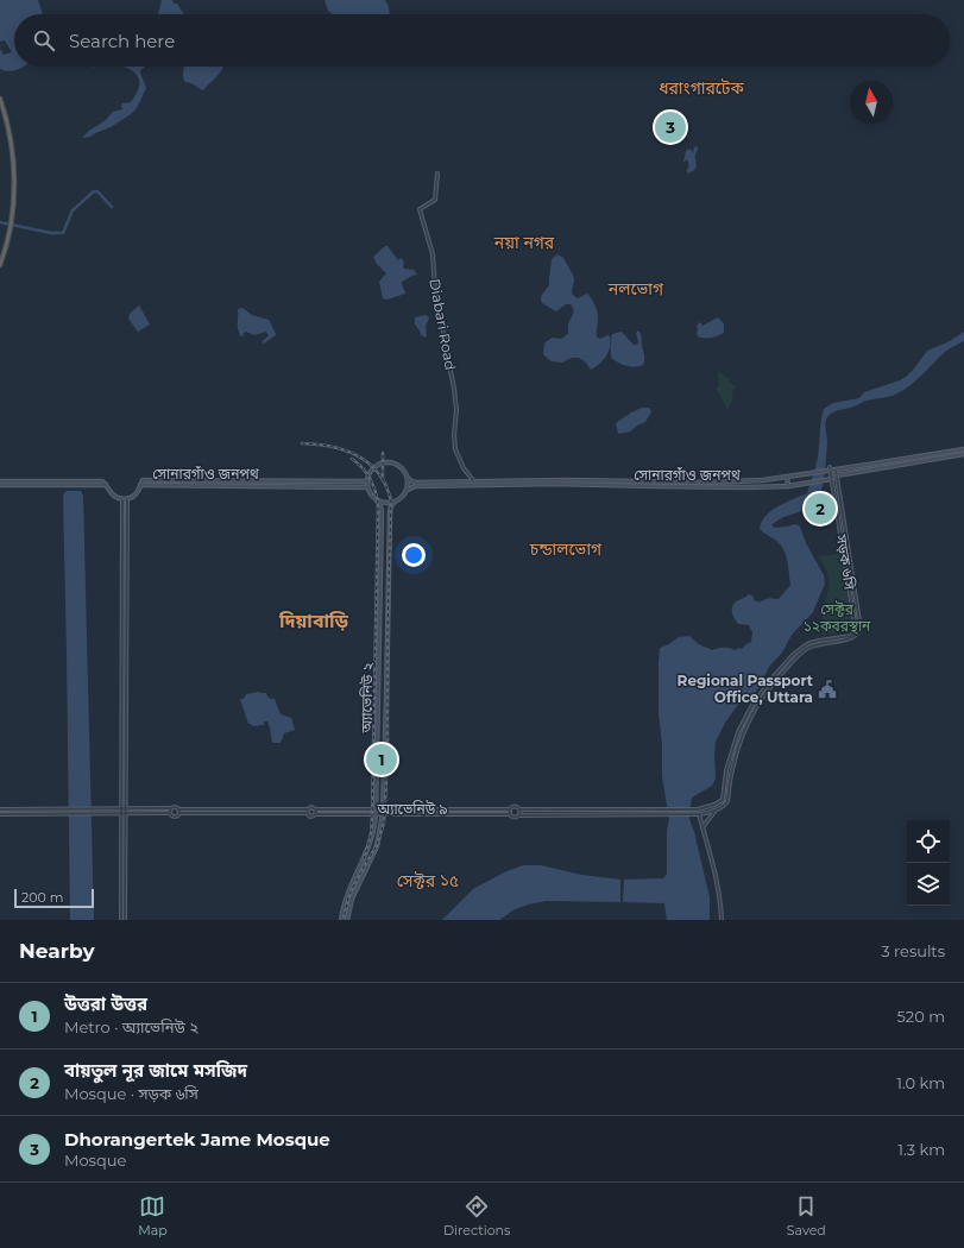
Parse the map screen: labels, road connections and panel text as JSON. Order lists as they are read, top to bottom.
{
  "streets": {
    "main road": ["সোনারগাঁও জনপথ", "অ্যাভেনিউ ২"],
    "street": ["Diabari Road", "সড়ক ৬সি", "অ্যাভেনিউ ৯"]
  },
  "crossings": [
    ["Diabari Road", "সোনারগাঁও জনপথ"],
    ["সোনারগাঁও জনপথ", "সড়ক ৬সি"],
    ["সোনারগাঁও জনপথ", "অ্যাভেনিউ ২"],
    ["সড়ক ৬সি", "অ্যাভেনিউ ৯"],
    ["অ্যাভেনিউ ২", "অ্যাভেনিউ ৯"]
  ],
  "districts": [
    "ধরাংগারটেক",
    "নয়া নগর",
    "নলভোগ",
    "চন্ডালভোগ",
    "দিয়াবাড়ি",
    "সেক্টর ১৫"
  ],
  "parks": ["সেক্টর ১২কবরস্থান"],
  "places": {
    "public building": ["Regional Passport Office, Uttara"]
  },
  "scale_bar": "200 m",
  "north": "top",
  "page": {
    "search": "Search here",
    "pins": ["3", "2", "1"],
    "scale": "200 m",
    "heading": ["Nearby", "3 results"],
    "list": [
      {
        "mark": "1",
        "name": "উত্তরা উত্তর",
        "note": "Metro · অ্যাভেনিউ ২",
        "value": "520 m"
      },
      {
        "mark": "2",
        "name": "বায়তুল নূর জামে মসজিদ",
        "note": "Mosque · সড়ক ৬সি",
        "value": "1.0 km"
      },
      {
        "mark": "3",
        "name": "Dhorangertek Jame Mosque",
        "note": "Mosque",
        "value": "1.3 km"
      }
    ],
    "nav": ["Map", "Directions", "Saved"]
  }
}
